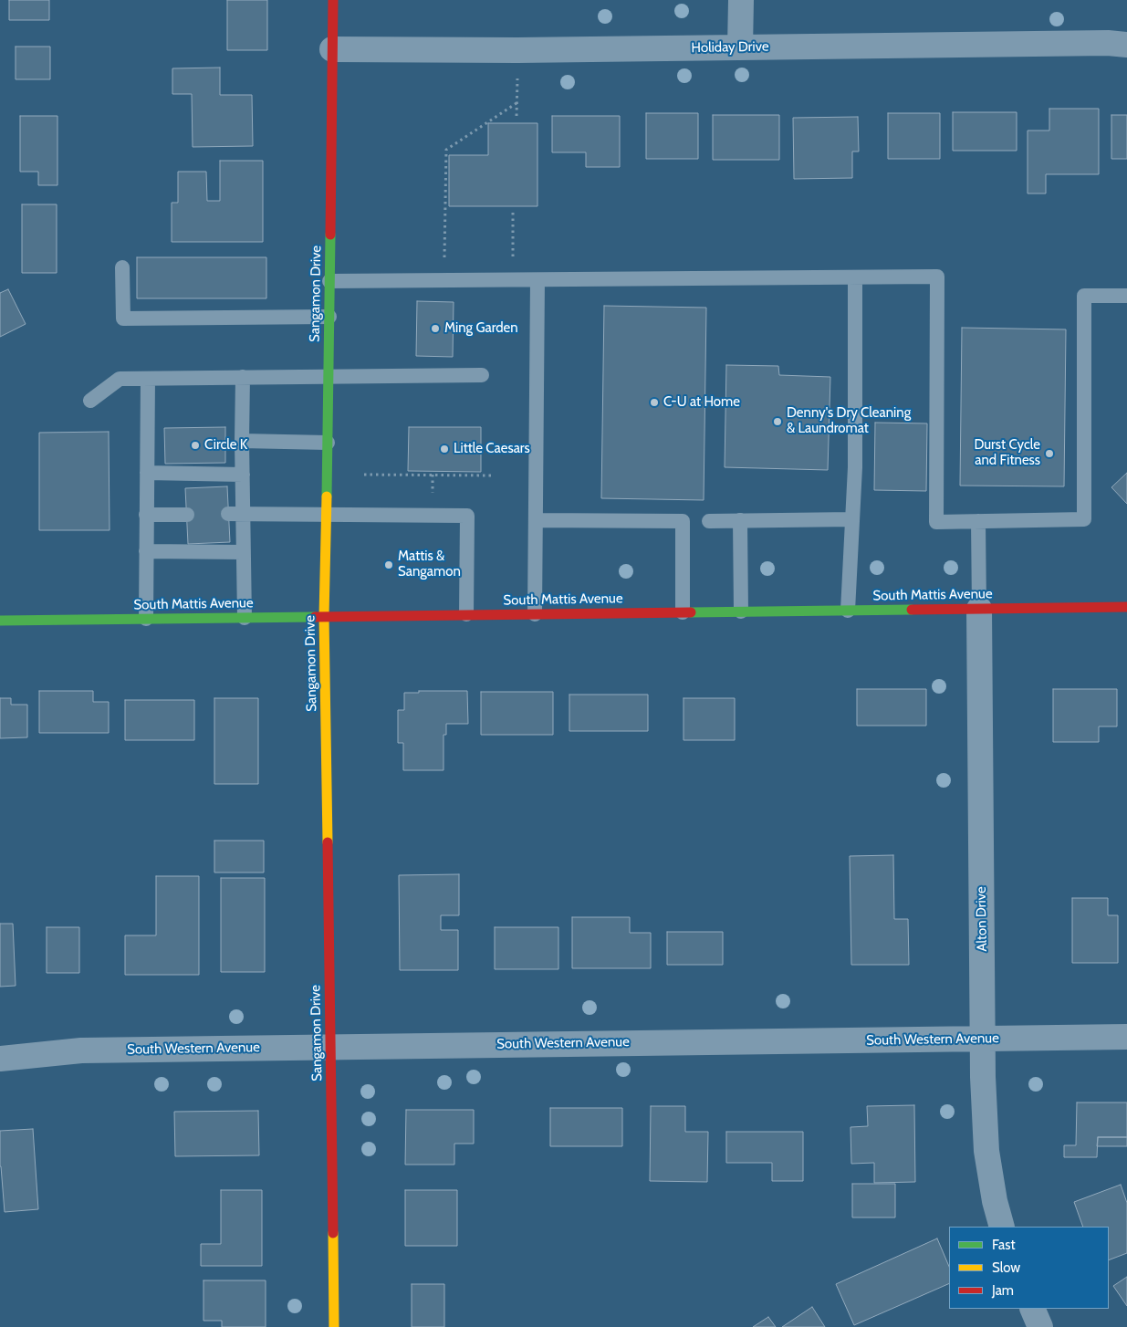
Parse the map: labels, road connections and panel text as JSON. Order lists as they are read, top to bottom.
{
  "streets": {
    "street": [
      "Holiday Drive",
      "Sangamon Drive",
      "South Mattis Avenue",
      "Alton Drive",
      "South Western Avenue"
    ]
  },
  "crossings": [
    ["Holiday Drive", "Sangamon Drive"],
    ["Sangamon Drive", "South Mattis Avenue"],
    ["Sangamon Drive", "South Western Avenue"],
    ["South Mattis Avenue", "Alton Drive"],
    ["Alton Drive", "South Western Avenue"]
  ],
  "places": [
    "Ming Garden",
    "C-U at Home",
    "Denny's Dry Cleaning & Laundromat",
    "Circle K",
    "Little Caesars",
    "Durst Cycle and Fitness",
    "Mattis & Sangamon"
  ],
  "legend": ["Fast", "Slow", "Jam"]
}
